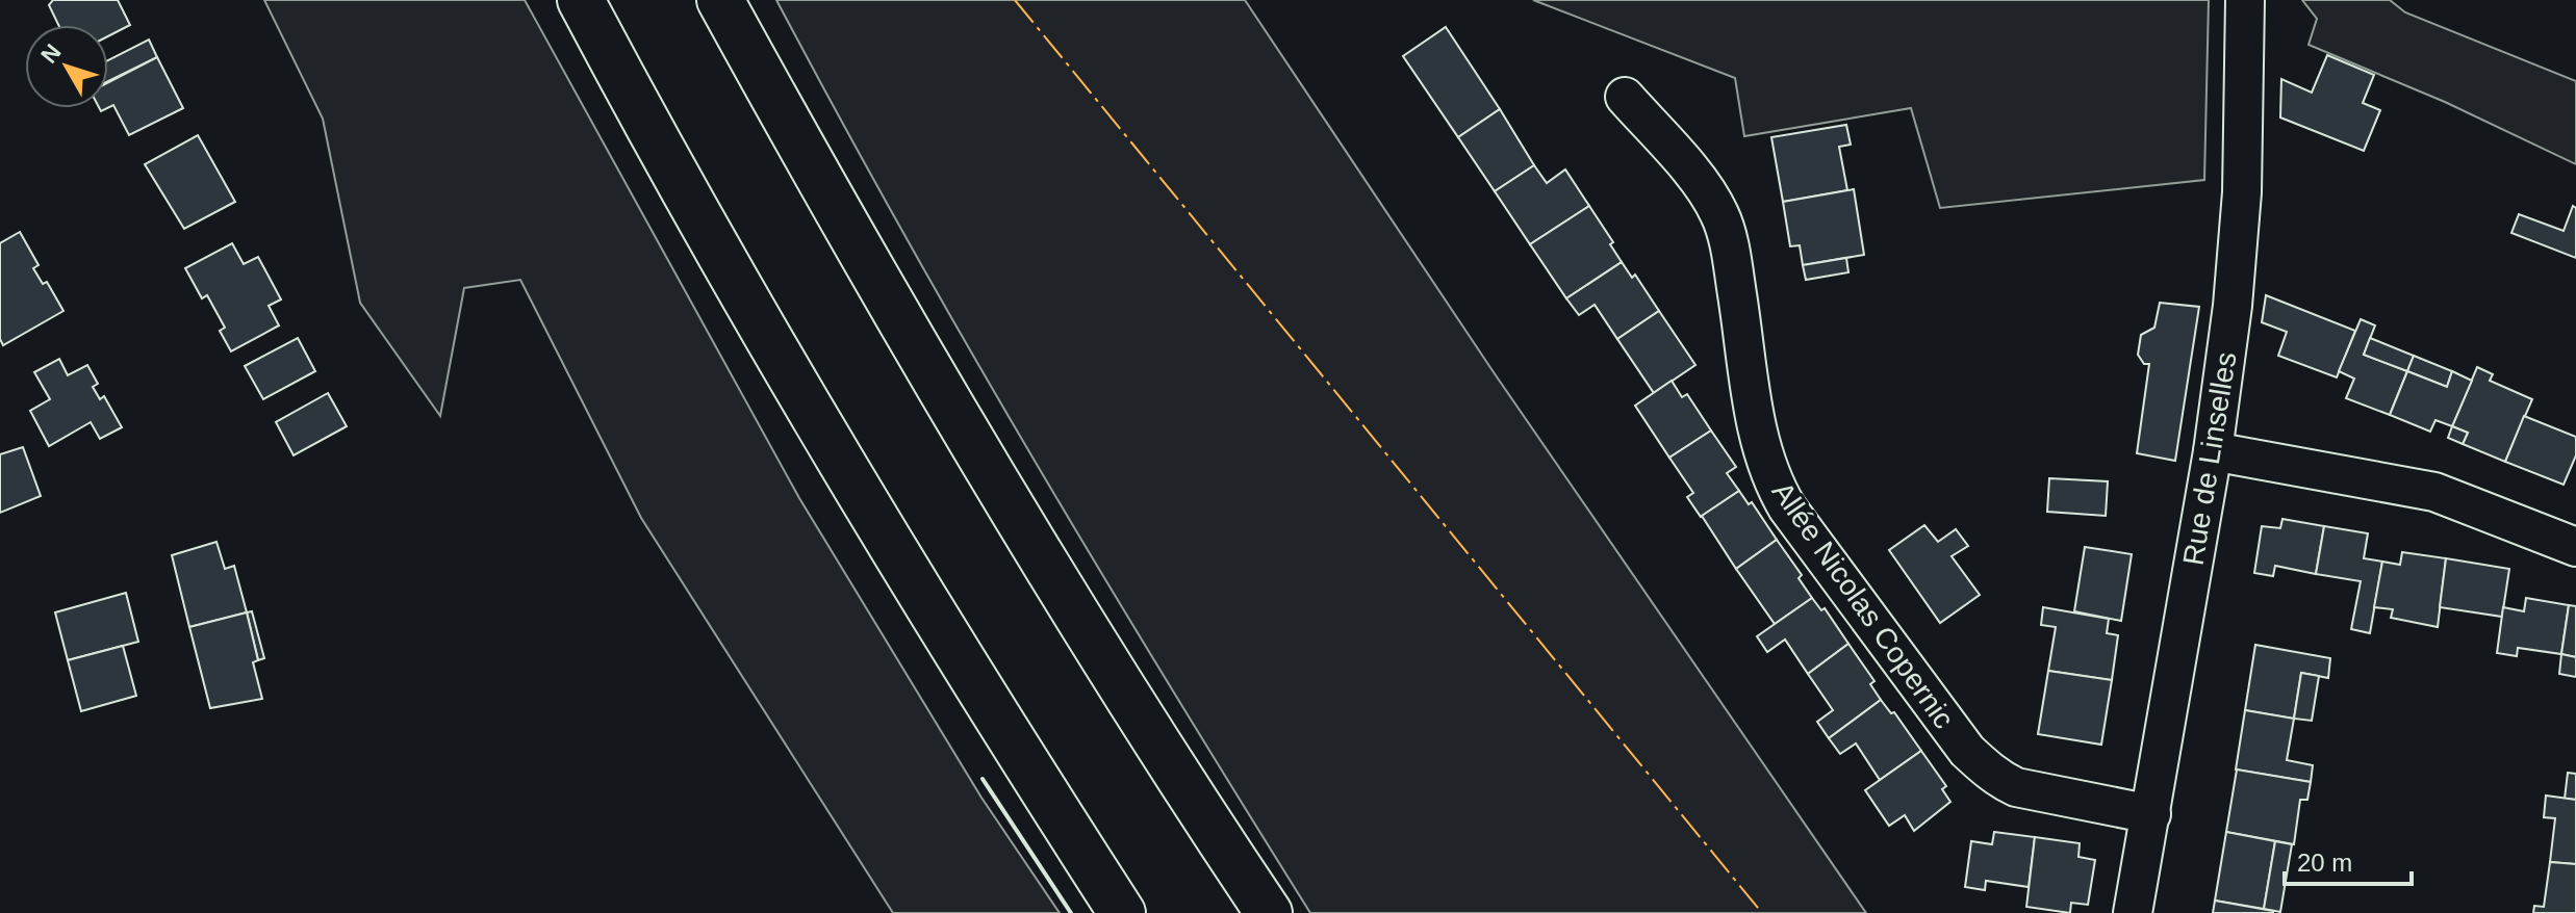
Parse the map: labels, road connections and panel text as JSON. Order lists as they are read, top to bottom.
{
  "streets": {
    "street": ["Rue de Linselles", "Allée Nicolas Copernic"]
  },
  "crossings": [
    ["Rue de Linselles", "Allée Nicolas Copernic"]
  ],
  "scale_bar": "20 m",
  "north": "top left"
}
